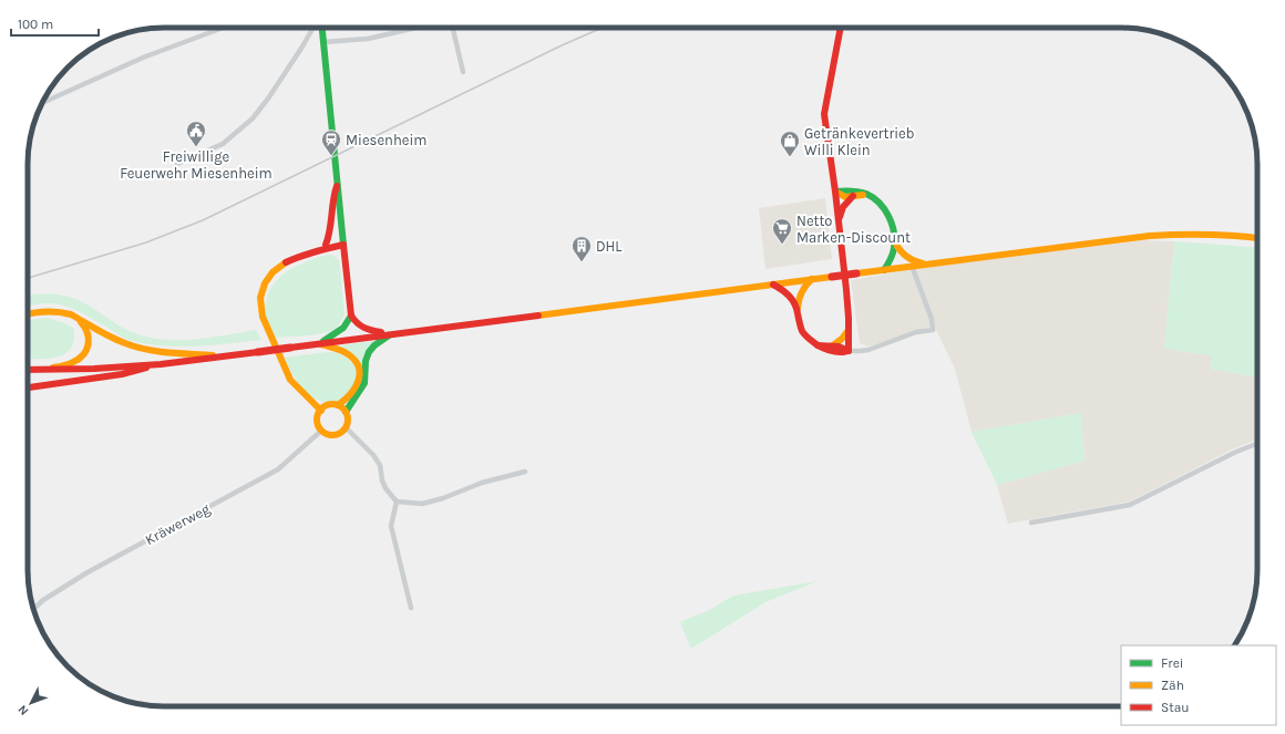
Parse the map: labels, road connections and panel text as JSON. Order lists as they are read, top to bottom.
{
  "streets": {
    "street": ["Kräwerweg"]
  },
  "places": {
    "public building": ["Freiwillige Feuerwehr Miesenheim"],
    "station": ["Miesenheim"],
    "shop": ["Getränkevertrieb Willi Klein"],
    "supermarket": ["Netto Marken-Discount"],
    "building": ["DHL"]
  },
  "legend": ["Frei", "Zäh", "Stau"],
  "scale_bar": "100 m",
  "north": "bottom left"
}
